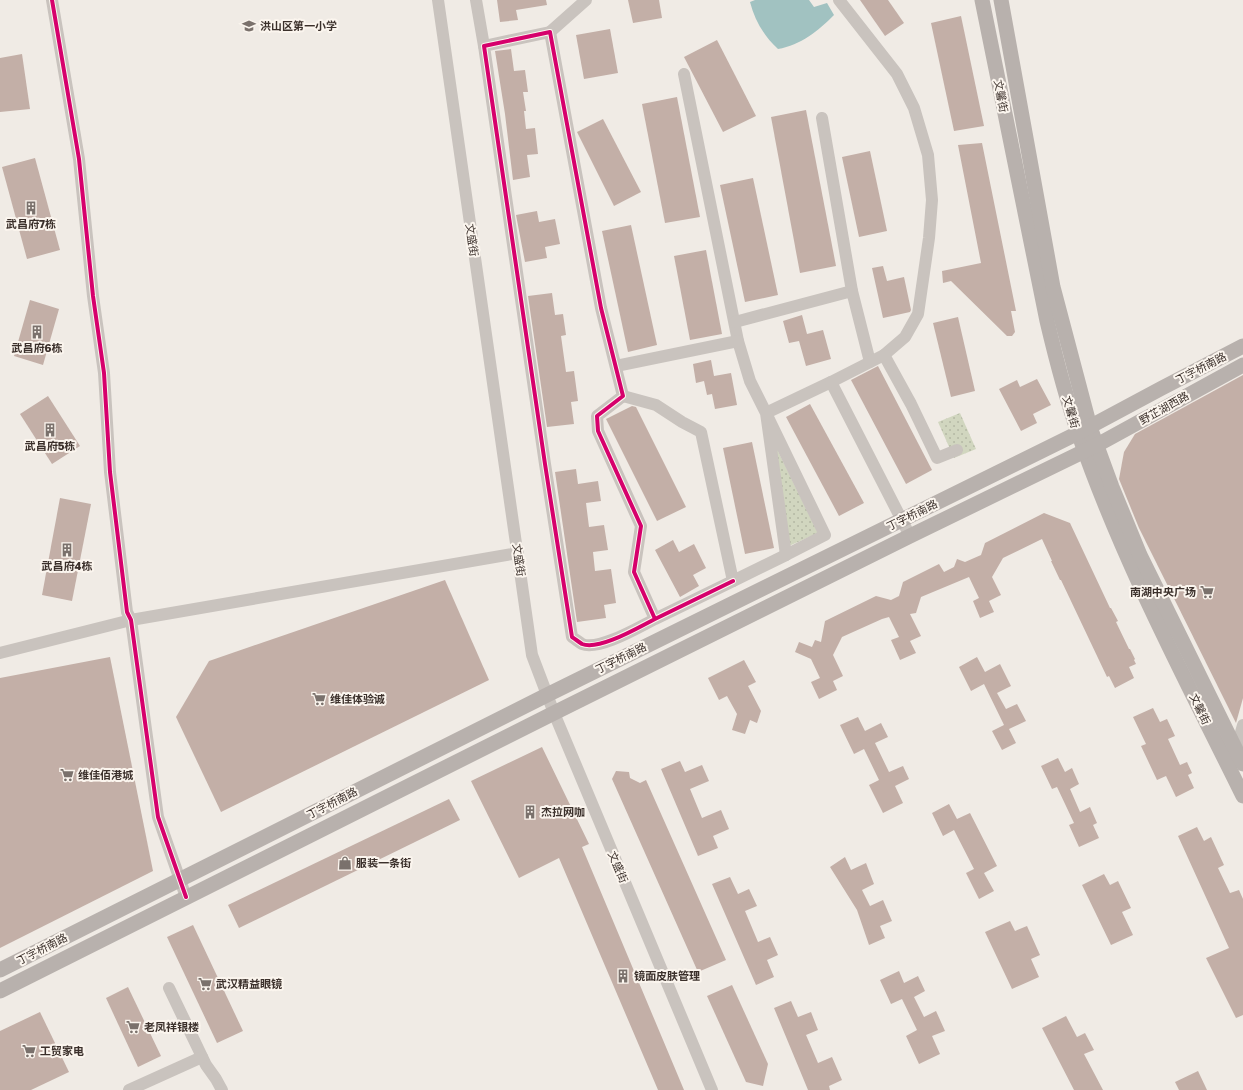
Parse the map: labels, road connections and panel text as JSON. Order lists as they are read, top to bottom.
{
  "streets": {
    "main road": ["文馨街", "丁字桥南路", "野芷湖西路"],
    "street": ["文盛街"]
  },
  "crossings": [
    ["文馨街", "丁字桥南路"],
    ["文馨街", "野芷湖西路"],
    ["文盛街", "丁字桥南路"],
    ["丁字桥南路", "野芷湖西路"]
  ],
  "places": {
    "school or university": ["洪山区第一小学"],
    "building": [
      "武昌府7栋",
      "武昌府6栋",
      "武昌府5栋",
      "武昌府4栋",
      "杰拉网咖",
      "镜面皮肤管理"
    ],
    "supermarket": [
      "南湖中央广场",
      "维佳体验诚",
      "维佳佰港城",
      "武汉精益眼镜",
      "老凤祥银楼",
      "工贸家电"
    ],
    "shop": ["服装一条街"]
  }
}
